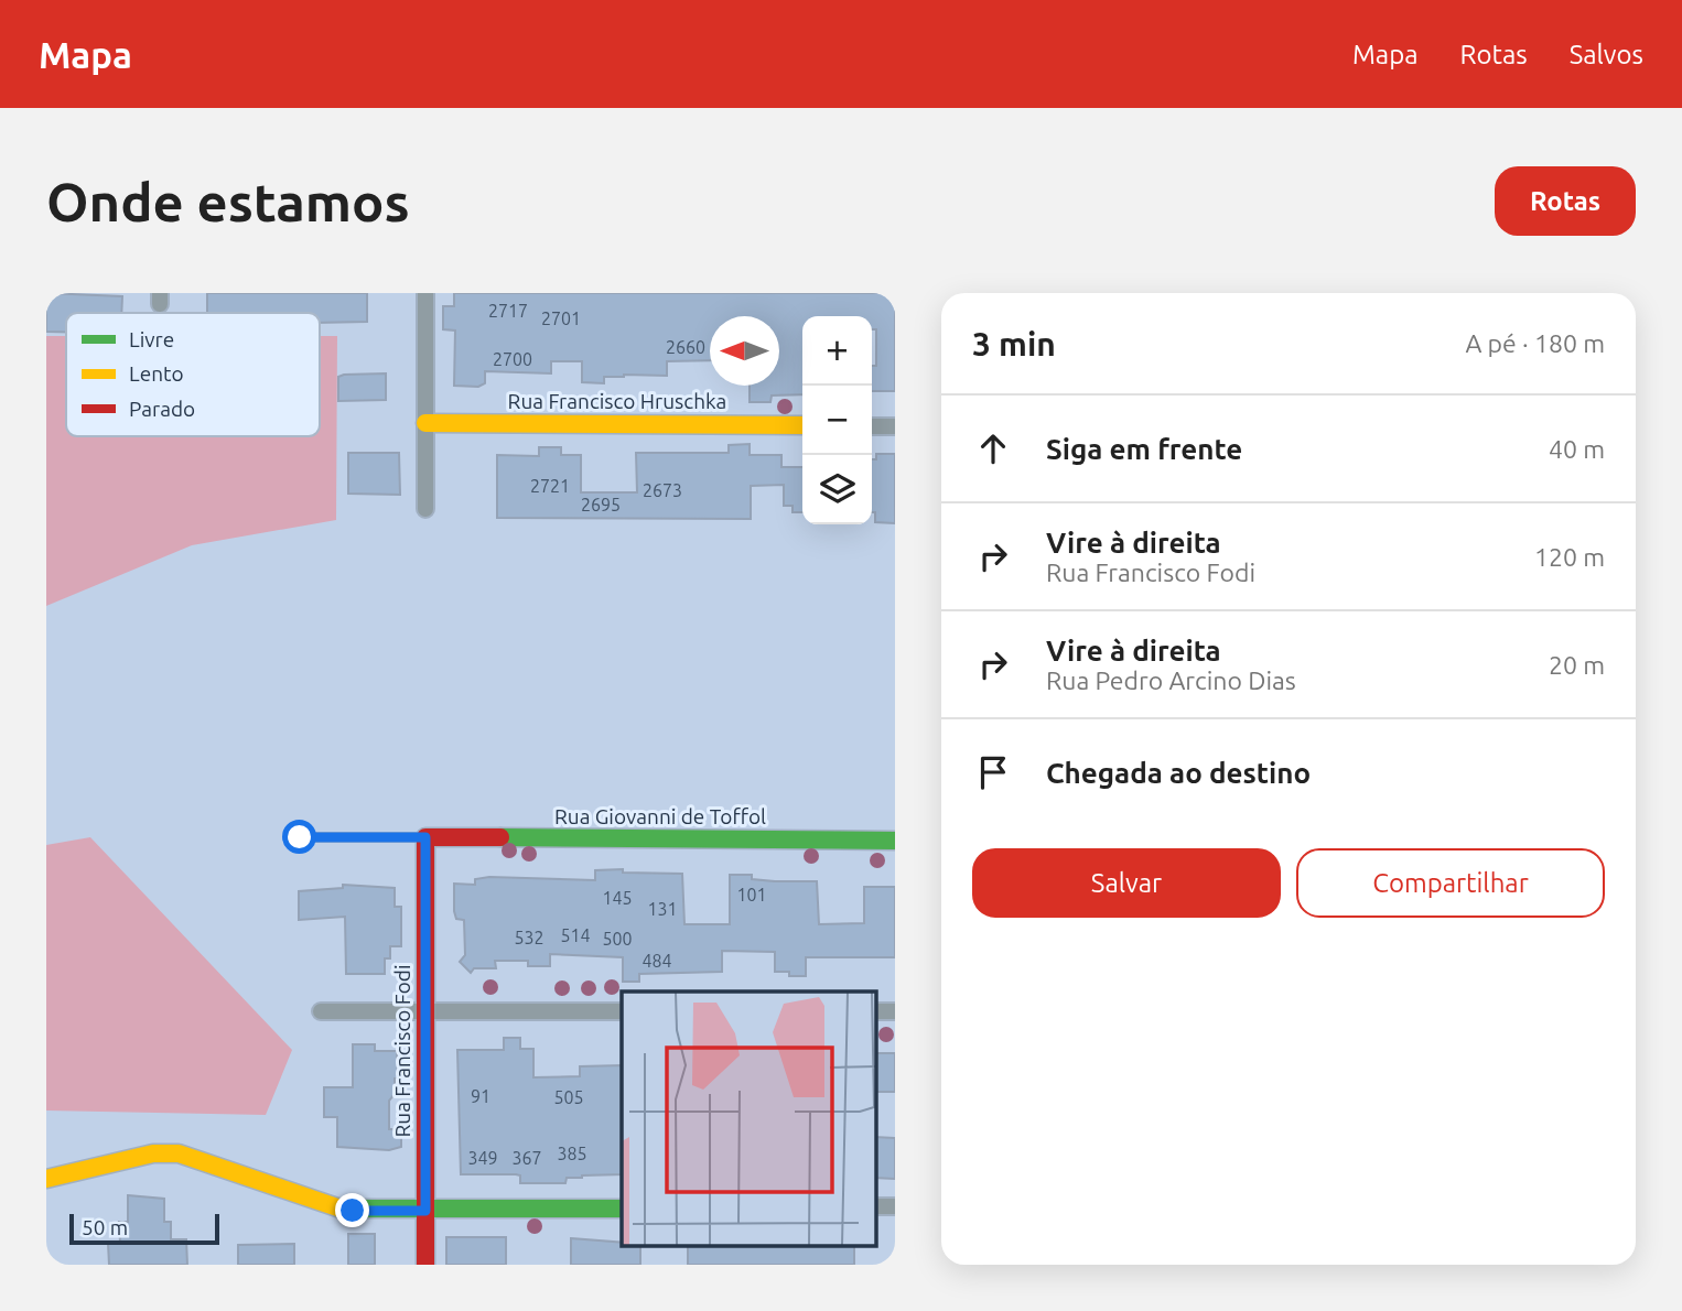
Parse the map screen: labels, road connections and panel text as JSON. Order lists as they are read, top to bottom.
{
  "streets": {
    "street": ["Rua Francisco Hruschka", "Rua Giovanni de Toffol", "Rua Francisco Fodi"]
  },
  "crossings": [
    ["Rua Giovanni de Toffol", "Rua Francisco Fodi"]
  ],
  "house_numbers": [
    "2717",
    "2701",
    "2660",
    "2700",
    "2721",
    "2673",
    "2695",
    "101",
    "145",
    "131",
    "514",
    "532",
    "500",
    "484",
    "91",
    "505",
    "385",
    "349",
    "367"
  ],
  "legend": ["Livre", "Lento", "Parado"],
  "scale_bar": "50 m",
  "north": "left",
  "page": {
    "header": "Mapa",
    "nav": ["Mapa", "Rotas", "Salvos"],
    "buttons": [
      "Rotas",
      ["Salvar", "Compartilhar"]
    ],
    "title": "Onde estamos",
    "heading": ["3 min", "A pé · 180 m"],
    "map_buttons": ["+", "−"],
    "list": [
      ["Siga em frente", "40 m"],
      ["Vire à direita", "Rua Francisco Fodi", "120 m"],
      ["Vire à direita", "Rua Pedro Arcino Dias", "20 m"],
      "Chegada ao destino"
    ],
    "scale": "50 m"
  }
}
